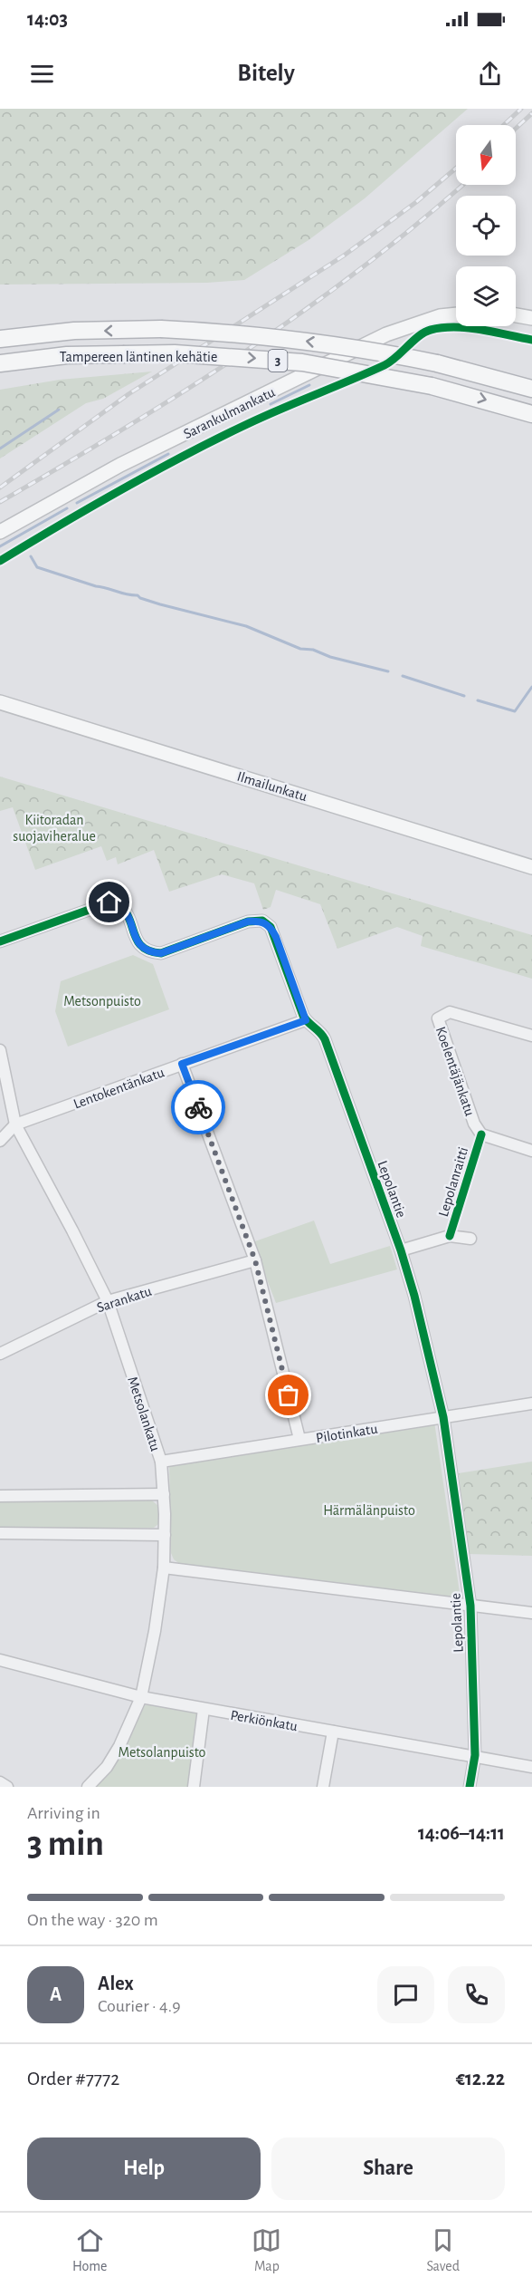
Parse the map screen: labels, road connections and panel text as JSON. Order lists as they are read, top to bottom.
{
  "streets": {
    "highway": ["Tampereen läntinen kehätie", "3"],
    "main road": ["Sarankulmankatu", "Ilmailunkatu"],
    "street": [
      "Koelentäjänkatu",
      "Lentokentänkatu",
      "Lepolantie",
      "Sarankatu",
      "Metsolankatu",
      "Pilotinkatu",
      "Perkiönkatu"
    ],
    "cycle path": ["Lepolanraitti"]
  },
  "crossings": [
    ["Lentokentänkatu", "Lepolantie"],
    ["Lentokentänkatu", "Metsolankatu"],
    ["Lepolantie", "Pilotinkatu"],
    ["Lepolantie", "Perkiönkatu"],
    ["Sarankatu", "Metsolankatu"],
    ["Metsolankatu", "Pilotinkatu"],
    ["Metsolankatu", "Perkiönkatu"]
  ],
  "parks": [
    "Kiitoradan suojaviheralue",
    "Metsonpuisto",
    "Härmälänpuisto",
    "Metsolanpuisto"
  ],
  "north": "bottom",
  "page": {
    "status": "14:03",
    "header": "Bitely",
    "heading": ["3 min", "Arriving in", "14:06–14:11"],
    "panel": [
      "Alex",
      "Courier · 4.9",
      "Order #7772",
      "€12.22"
    ],
    "bar": "On the way · 320 m",
    "round": "A",
    "buttons": ["Help", "Share"],
    "tabs": ["Home", "Map", "Saved"]
  }
}
